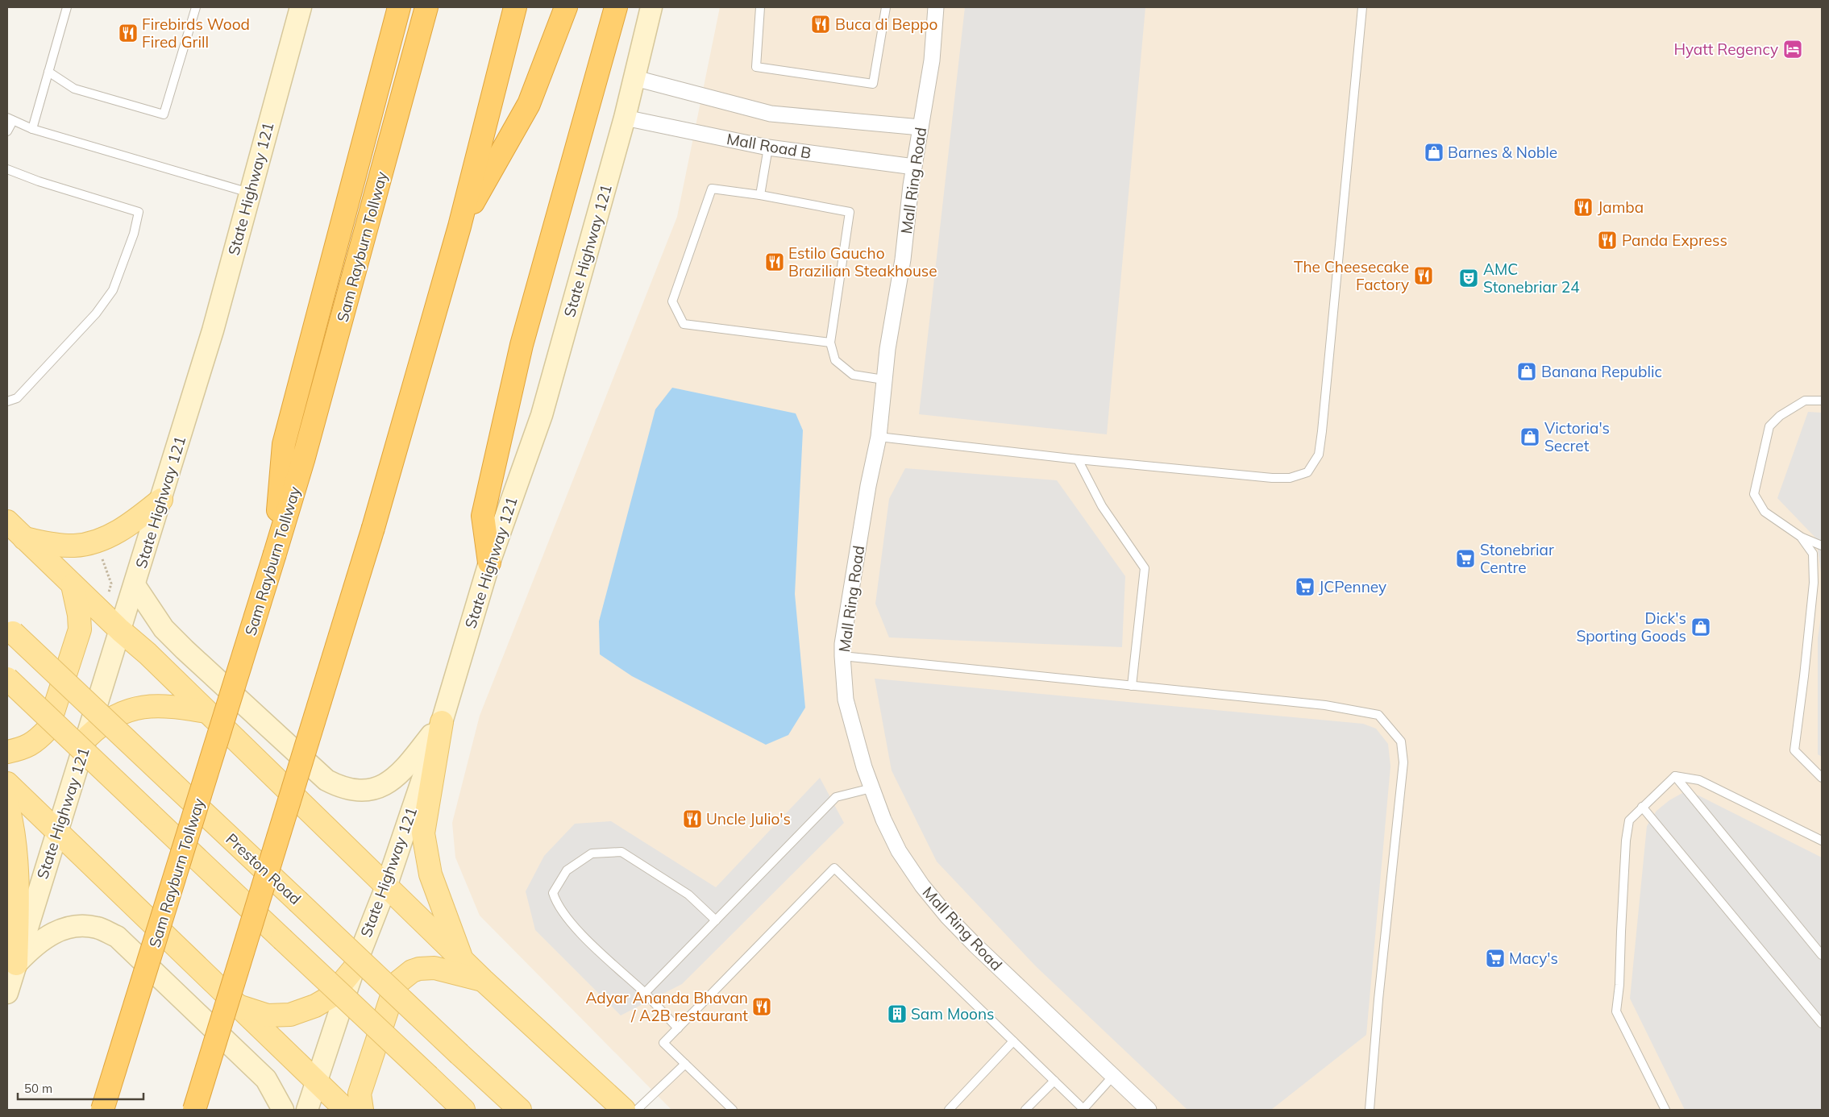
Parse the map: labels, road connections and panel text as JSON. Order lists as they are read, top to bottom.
{
  "streets": {
    "highway": ["Sam Rayburn Tollway"],
    "main road": ["State Highway 121", "Preston Road"],
    "street": ["Mall Road B", "Mall Ring Road"]
  },
  "crossings": [
    ["Mall Road B", "Mall Ring Road"],
    ["Mall Road B", "State Highway 121"]
  ],
  "places": {
    "restaurant": [
      "Buca di Beppo",
      "Firebirds Wood Fired Grill",
      "Jamba",
      "Panda Express",
      "Estilo Gaucho Brazilian Steakhouse",
      "The Cheesecake Factory",
      "Uncle Julio's",
      "Adyar Ananda Bhavan / A2B restaurant"
    ],
    "hotel": ["Hyatt Regency"],
    "shop": [
      "Barnes & Noble",
      "Banana Republic",
      "Victoria's Secret",
      "Dick's Sporting Goods"
    ],
    "theatre": ["AMC Stonebriar 24"],
    "supermarket": ["Stonebriar Centre", "JCPenney", "Macy's"],
    "building": ["Sam Moons"]
  },
  "scale_bar": "50 m"
}
